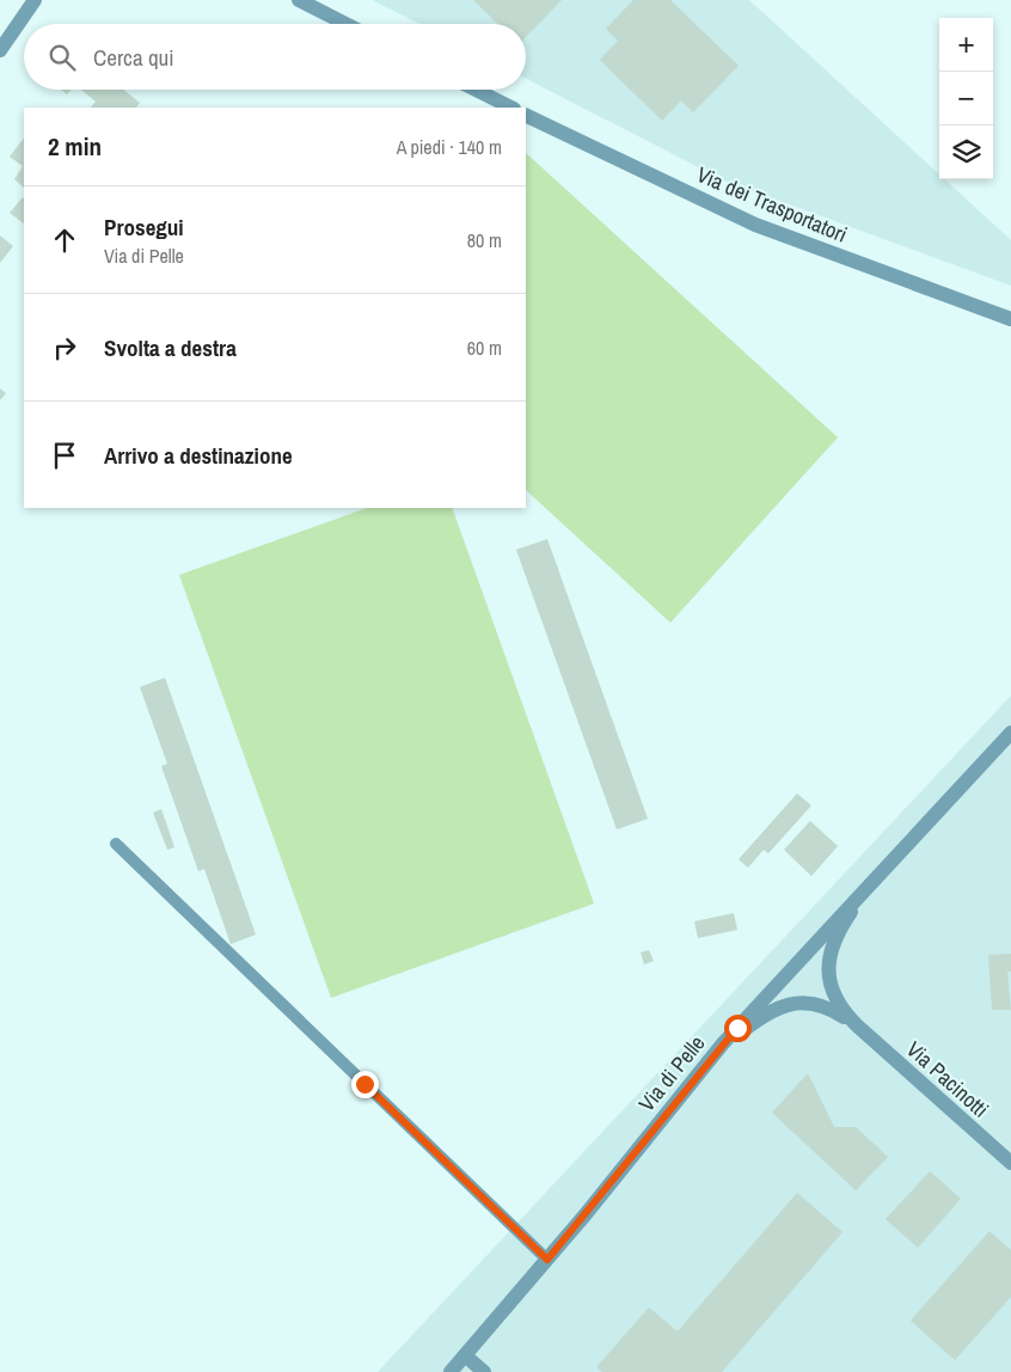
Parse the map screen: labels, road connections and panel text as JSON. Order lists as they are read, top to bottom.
{
  "streets": {
    "street": ["Via dei Trasportatori", "Via di Pelle", "Via Pacinotti"]
  },
  "crossings": [
    ["Via di Pelle", "Via Pacinotti"]
  ],
  "page": {
    "map_buttons": ["+", "−"],
    "search": "Cerca qui",
    "heading": ["2 min", "A piedi · 140 m"],
    "list": [
      ["Prosegui", "Via di Pelle", "80 m"],
      ["Svolta a destra", "60 m"],
      "Arrivo a destinazione"
    ]
  }
}
